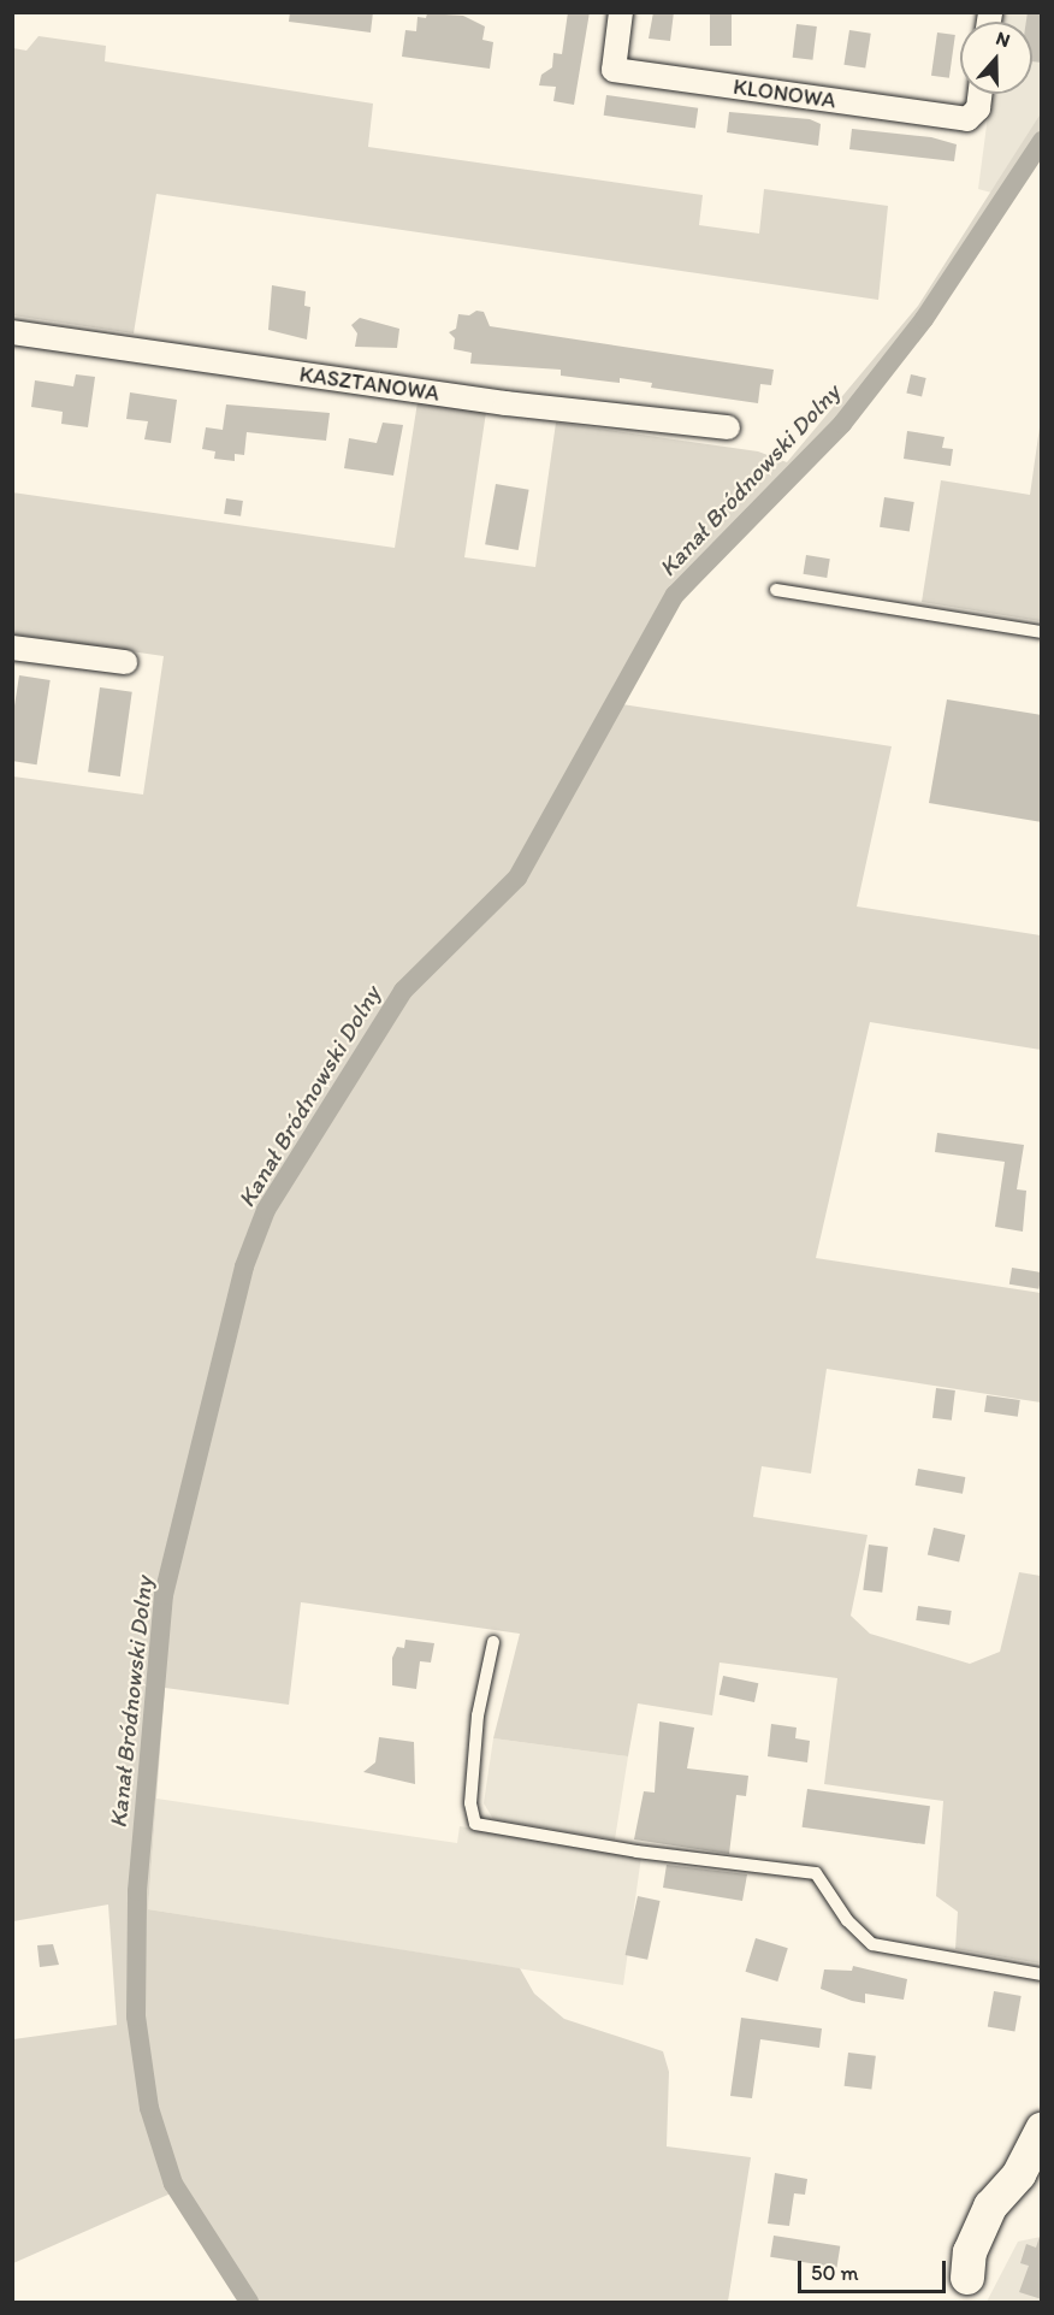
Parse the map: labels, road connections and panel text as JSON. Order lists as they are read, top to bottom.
{
  "streets": {
    "street": ["KLONOWA", "KASZTANOWA"]
  },
  "water": ["Kanał Bródnowski Dolny"],
  "scale_bar": "50 m",
  "north": "top"
}
